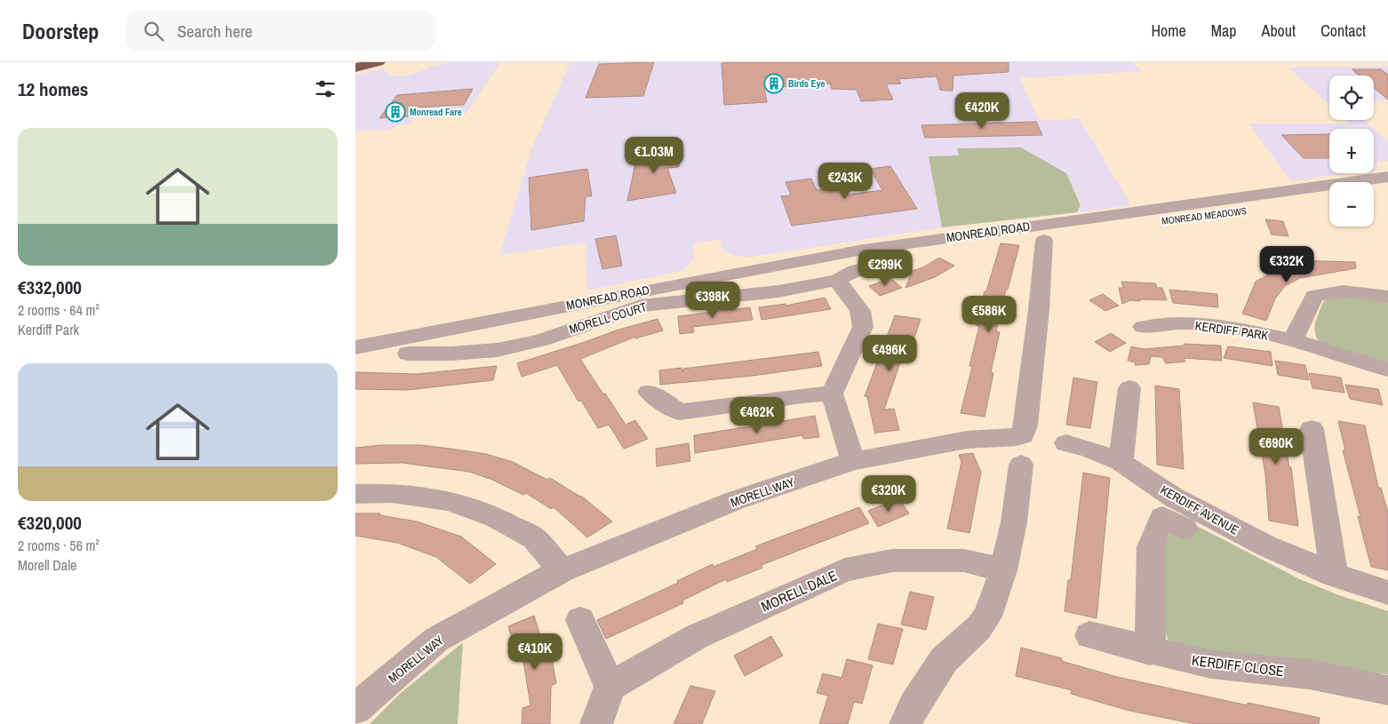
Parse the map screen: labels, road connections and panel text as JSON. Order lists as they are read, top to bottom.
{
  "streets": {
    "street": [
      "MONREAD MEADOWS",
      "MONREAD ROAD",
      "MORELL COURT",
      "KERDIFF PARK",
      "MORELL WAY",
      "KERDIFF AVENUE",
      "MORELL DALE",
      "KERDIFF CLOSE"
    ]
  },
  "crossings": [
    ["MONREAD MEADOWS", "MONREAD ROAD"]
  ],
  "places": {
    "building": ["Birds Eye", "Monread Fare"]
  },
  "page": {
    "header": "Doorstep",
    "search": "Search here",
    "nav": [
      "Home",
      "Map",
      "About",
      "Contact"
    ],
    "heading": "12 homes",
    "map_buttons": ["+", "−"],
    "price": [
      "€420K",
      "€1.03M",
      "€243K",
      "€332K",
      "€299K",
      "€398K",
      "€586K",
      "€496K",
      "€462K",
      "€690K",
      "€320K",
      "€410K"
    ],
    "list": [
      {
        "name": "€332,000",
        "note": "2 rooms · 64 m² · Kerdiff Park"
      },
      {
        "name": "€320,000",
        "note": "2 rooms · 56 m² · Morell Dale"
      }
    ]
  }
}
